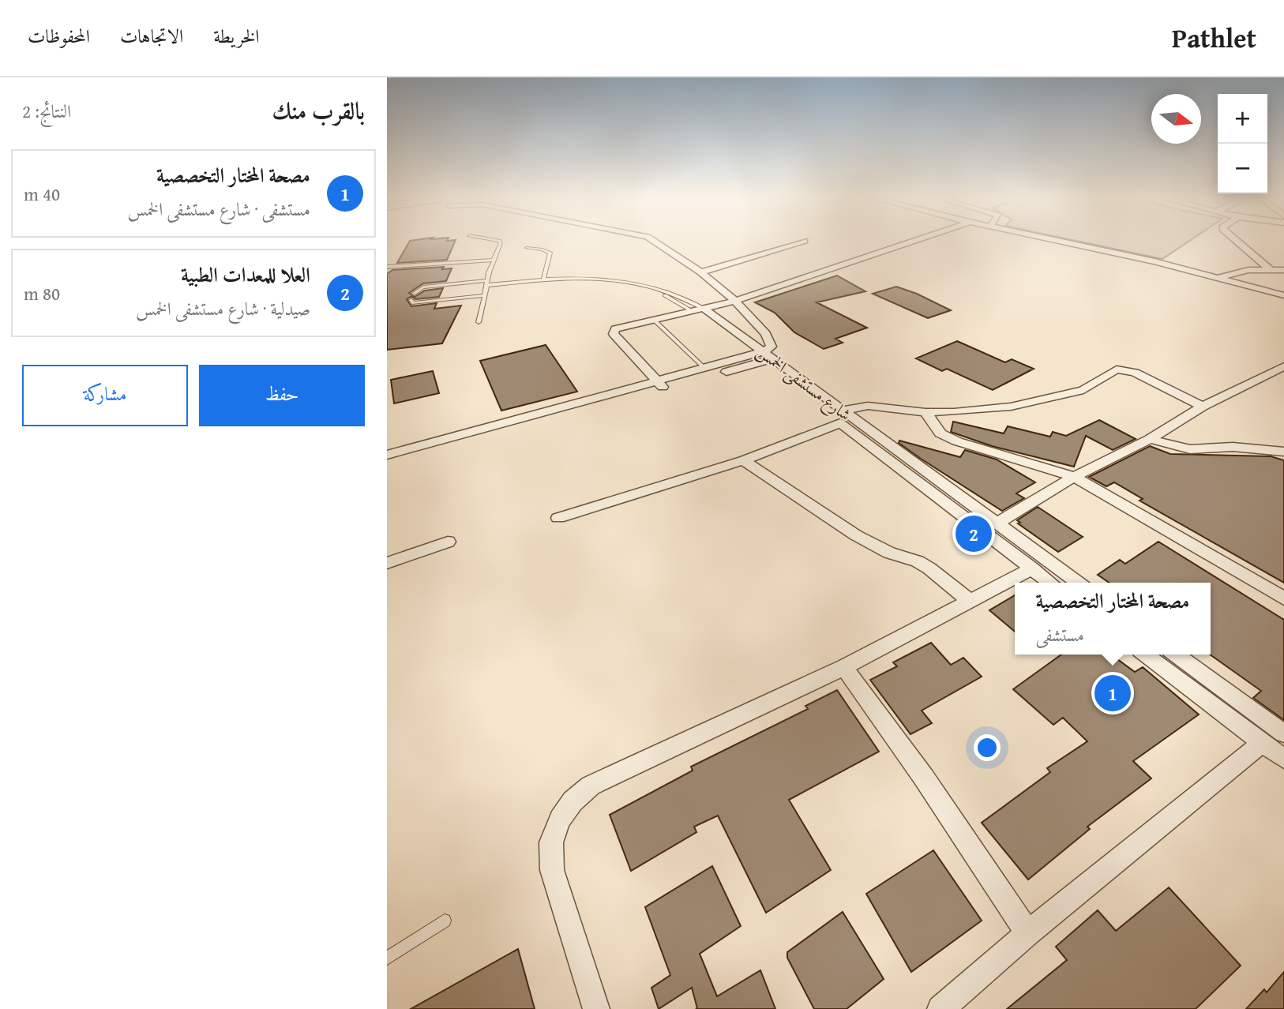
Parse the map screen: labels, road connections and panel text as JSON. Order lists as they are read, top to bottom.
{
  "streets": {
    "street": ["شارع مستشفى الخمس"]
  },
  "north": "right",
  "page": {
    "header": "Pathlet",
    "nav": ["الخريطة", "الاتجاهات", "المحفوظات"],
    "heading": ["بالقرب منك", "النتائج: 2"],
    "map_buttons": ["+", "−"],
    "list": [
      {
        "mark": "1",
        "name": "مصحة المختار التخصصية",
        "note": "مستشفى · شارع مستشفى الخمس",
        "value": "40 m"
      },
      {
        "mark": "2",
        "name": "العلا للمعدات الطبية",
        "note": "صيدلية · شارع مستشفى الخمس",
        "value": "80 m"
      }
    ],
    "buttons": ["حفظ", "مشاركة"],
    "pins": ["2", "1"],
    "popup": ["مصحة المختار التخصصية", "مستشفى"]
  }
}
